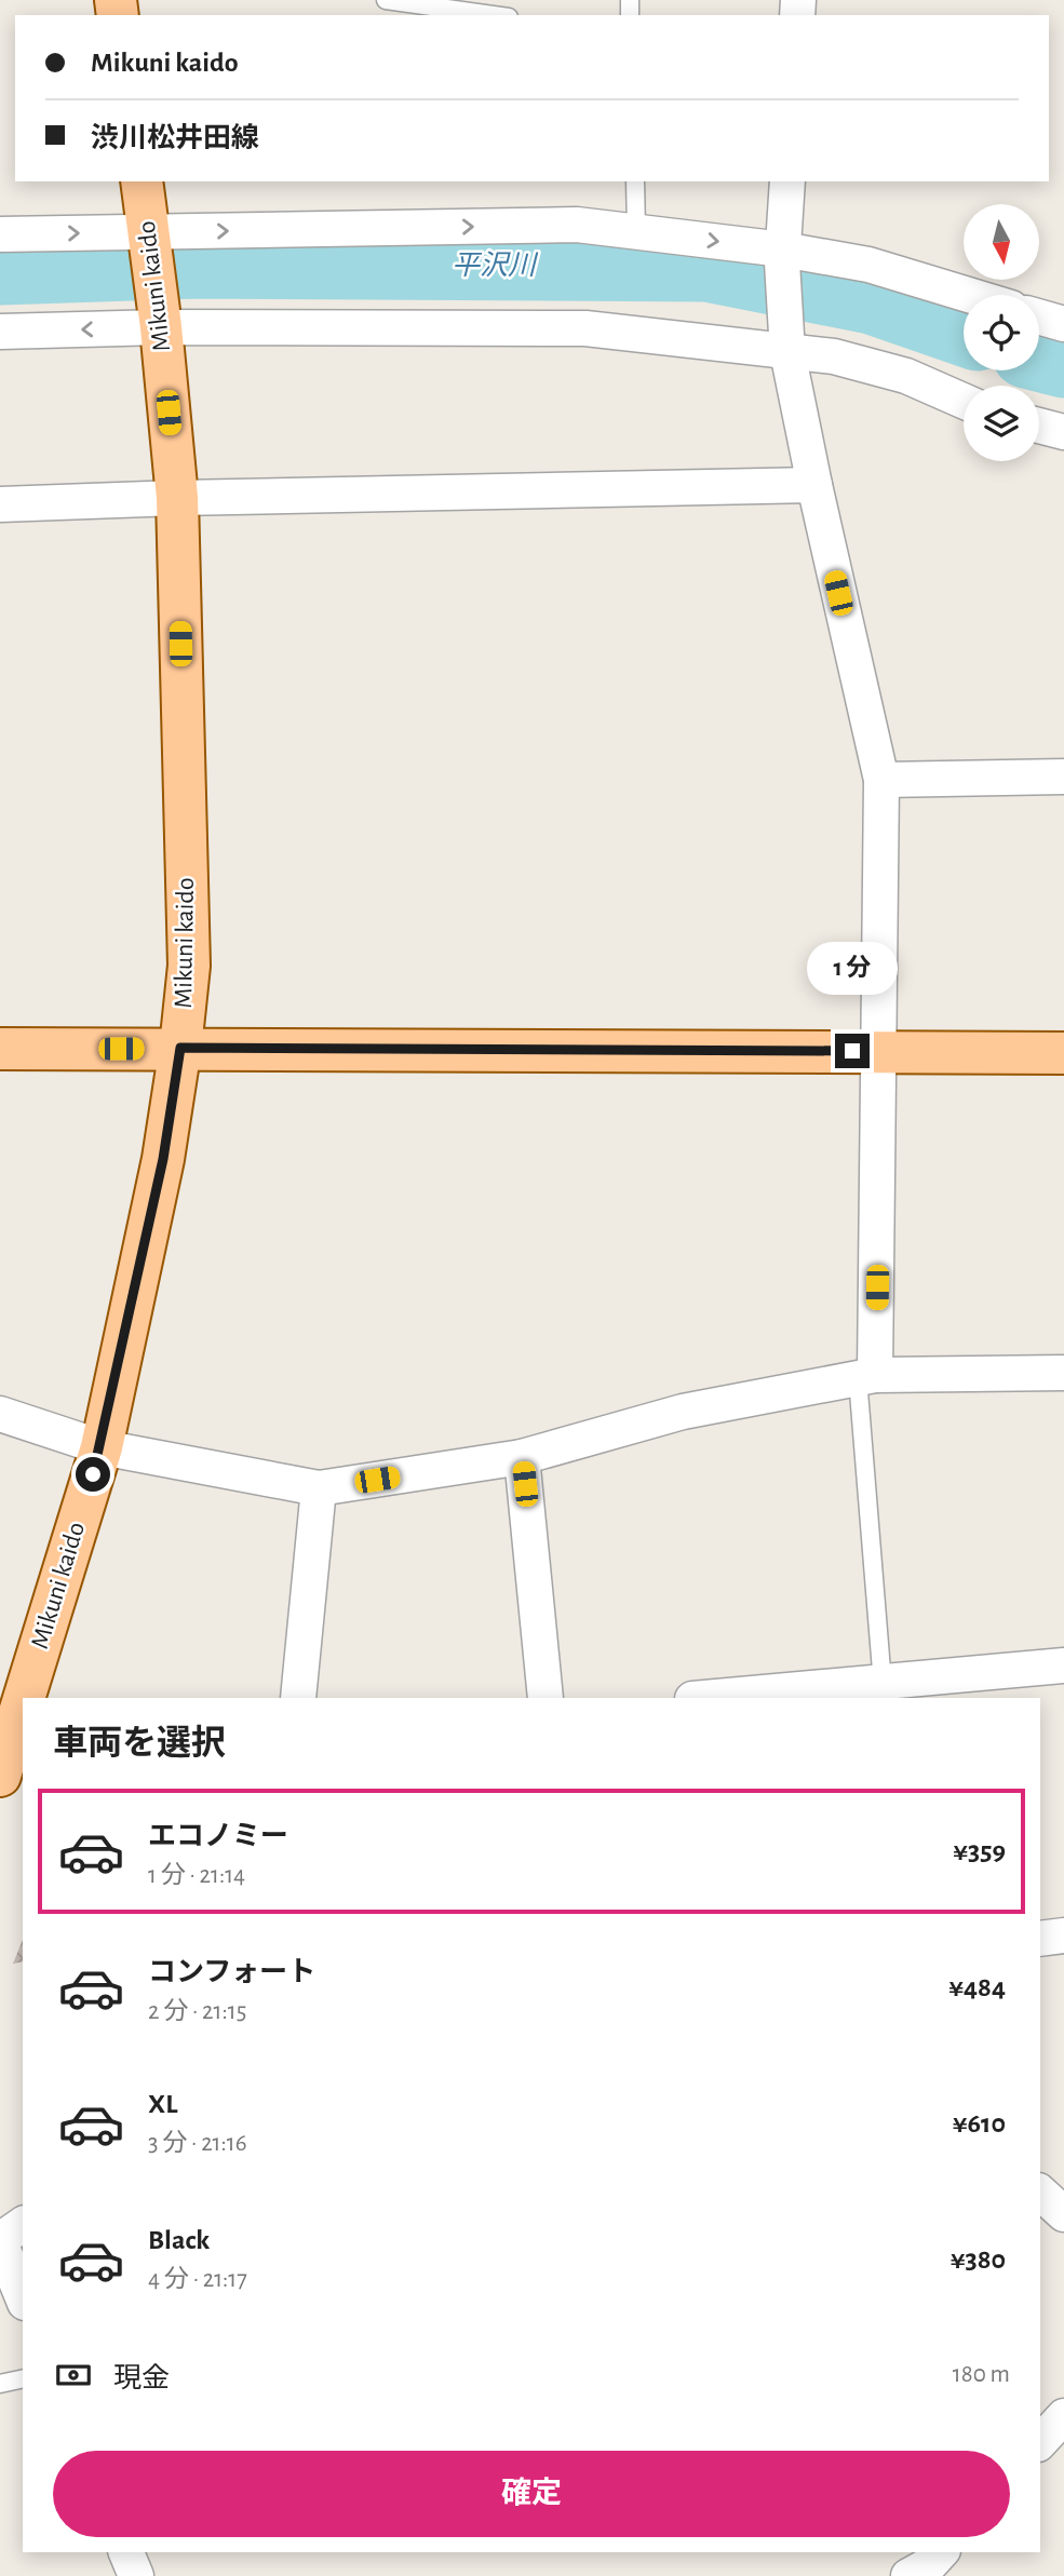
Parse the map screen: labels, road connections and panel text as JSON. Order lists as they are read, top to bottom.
{
  "streets": {
    "main road": ["Mikuni kaido"]
  },
  "water": ["平沢川"],
  "north": "bottom",
  "page": {
    "banner": ["Mikuni kaido", "渋川松井田線"],
    "bubble": "1 分",
    "heading": "車両を選択",
    "list": [
      {
        "name": "エコノミー",
        "note": "1 分 · 21:14",
        "value": "¥359"
      },
      {
        "name": "コンフォート",
        "note": "2 分 · 21:15",
        "value": "¥484"
      },
      {
        "name": "XL",
        "note": "3 分 · 21:16",
        "value": "¥610"
      },
      {
        "name": "Black",
        "note": "4 分 · 21:17",
        "value": "¥380"
      }
    ],
    "pay": ["現金", "180 m"],
    "buttons": "確定"
  }
}
